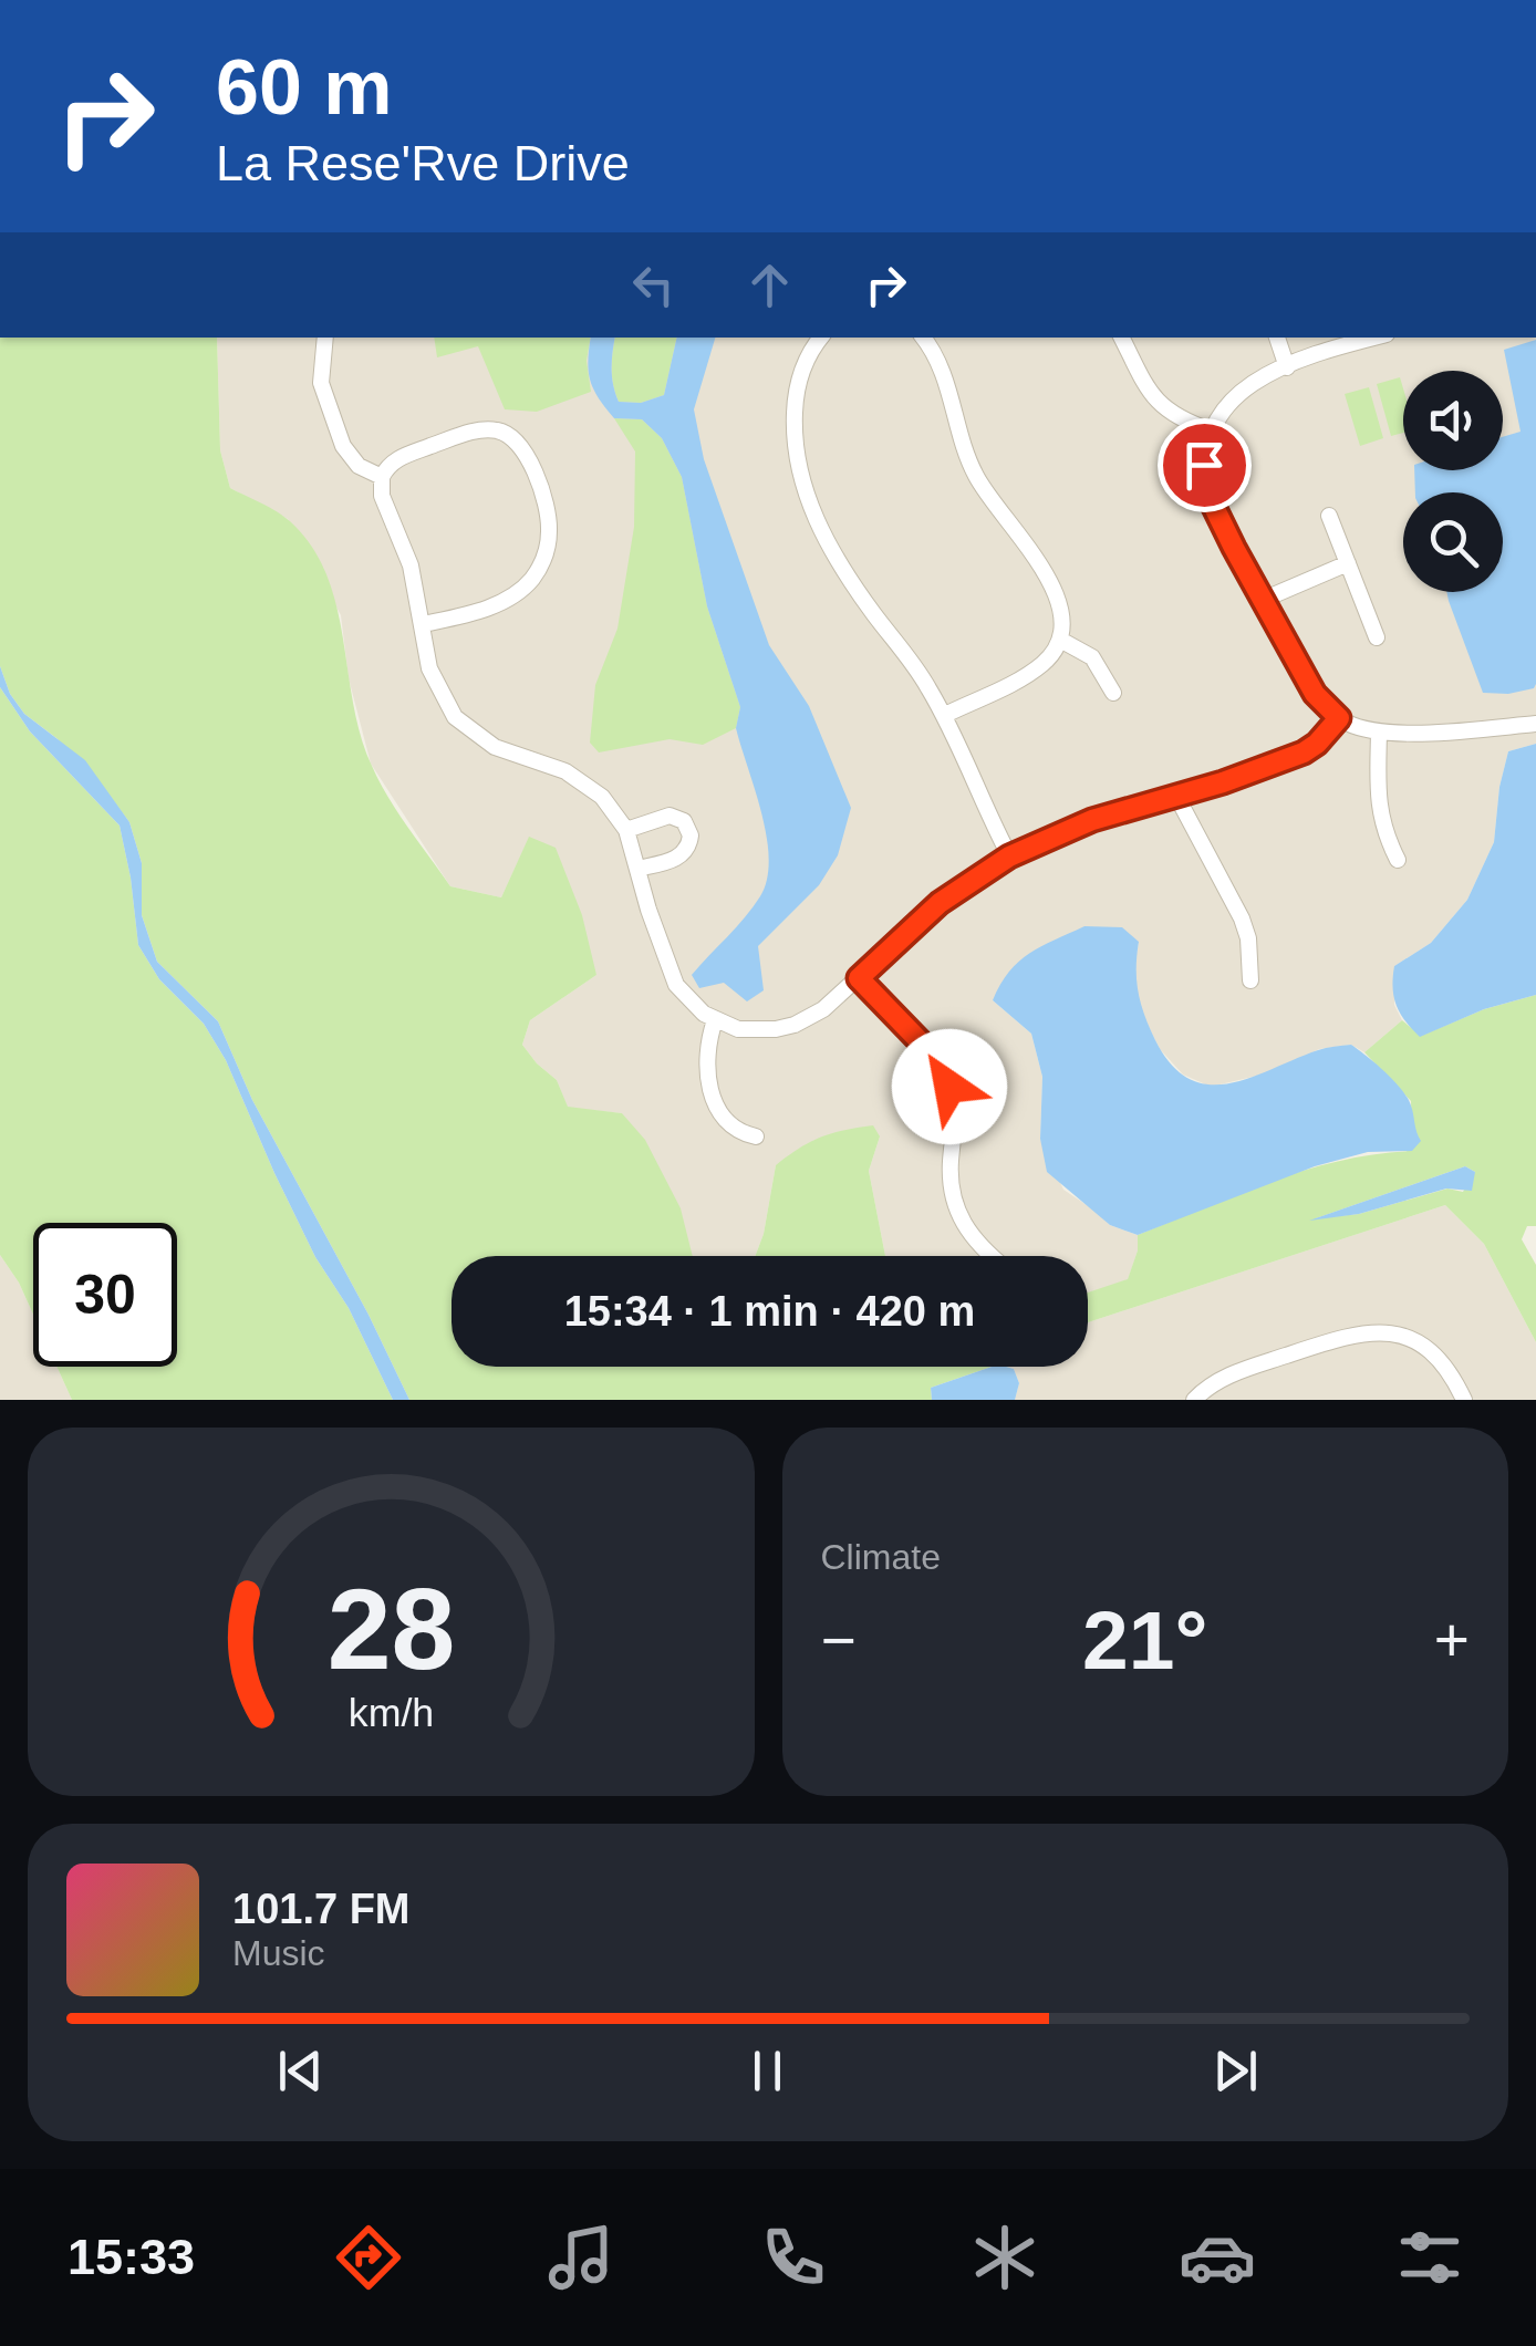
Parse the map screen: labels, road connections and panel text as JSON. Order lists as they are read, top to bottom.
{
  "page": {
    "turn": ["60 m", "La Rese'Rve Drive"],
    "limit": "30",
    "trip": "15:34 · 1 min · 420 m",
    "tile": "Climate",
    "heat": ["−", "21°", "+"],
    "song": ["101.7 FM", "Music"],
    "tabs": "15:33",
    "gauge": ["28", "km/h"]
  }
}
